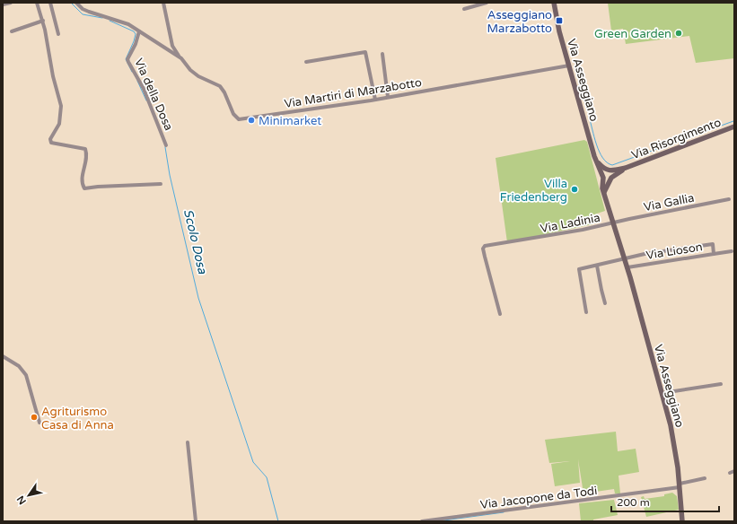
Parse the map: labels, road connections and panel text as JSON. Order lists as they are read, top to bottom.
{
  "streets": {
    "street": [
      "Via Asseggiano",
      "Via Martiri di Marzabotto",
      "Via della Dosa",
      "Via Risorgimento",
      "Via Gallia",
      "Via Ladinia",
      "Via Lioson",
      "Via Jacopone da Todi"
    ]
  },
  "crossings": [
    ["Via Asseggiano", "Via Martiri di Marzabotto"],
    ["Via Asseggiano", "Via Risorgimento"],
    ["Via Asseggiano", "Via Gallia"],
    ["Via Asseggiano", "Via Ladinia"],
    ["Via Asseggiano", "Via Lioson"],
    ["Via Asseggiano", "Via Jacopone da Todi"],
    ["Via Martiri di Marzabotto", "Via della Dosa"],
    ["Via Gallia", "Via Ladinia"]
  ],
  "water": ["Scolo Dosa"],
  "places": {
    "transit": ["Asseggiano Marzabotto"],
    "other": [
      "Green Garden",
      "Minimarket",
      "Villa Friedenberg",
      "Agriturismo Casa di Anna"
    ]
  },
  "scale_bar": "200 m",
  "north": "bottom left"
}
